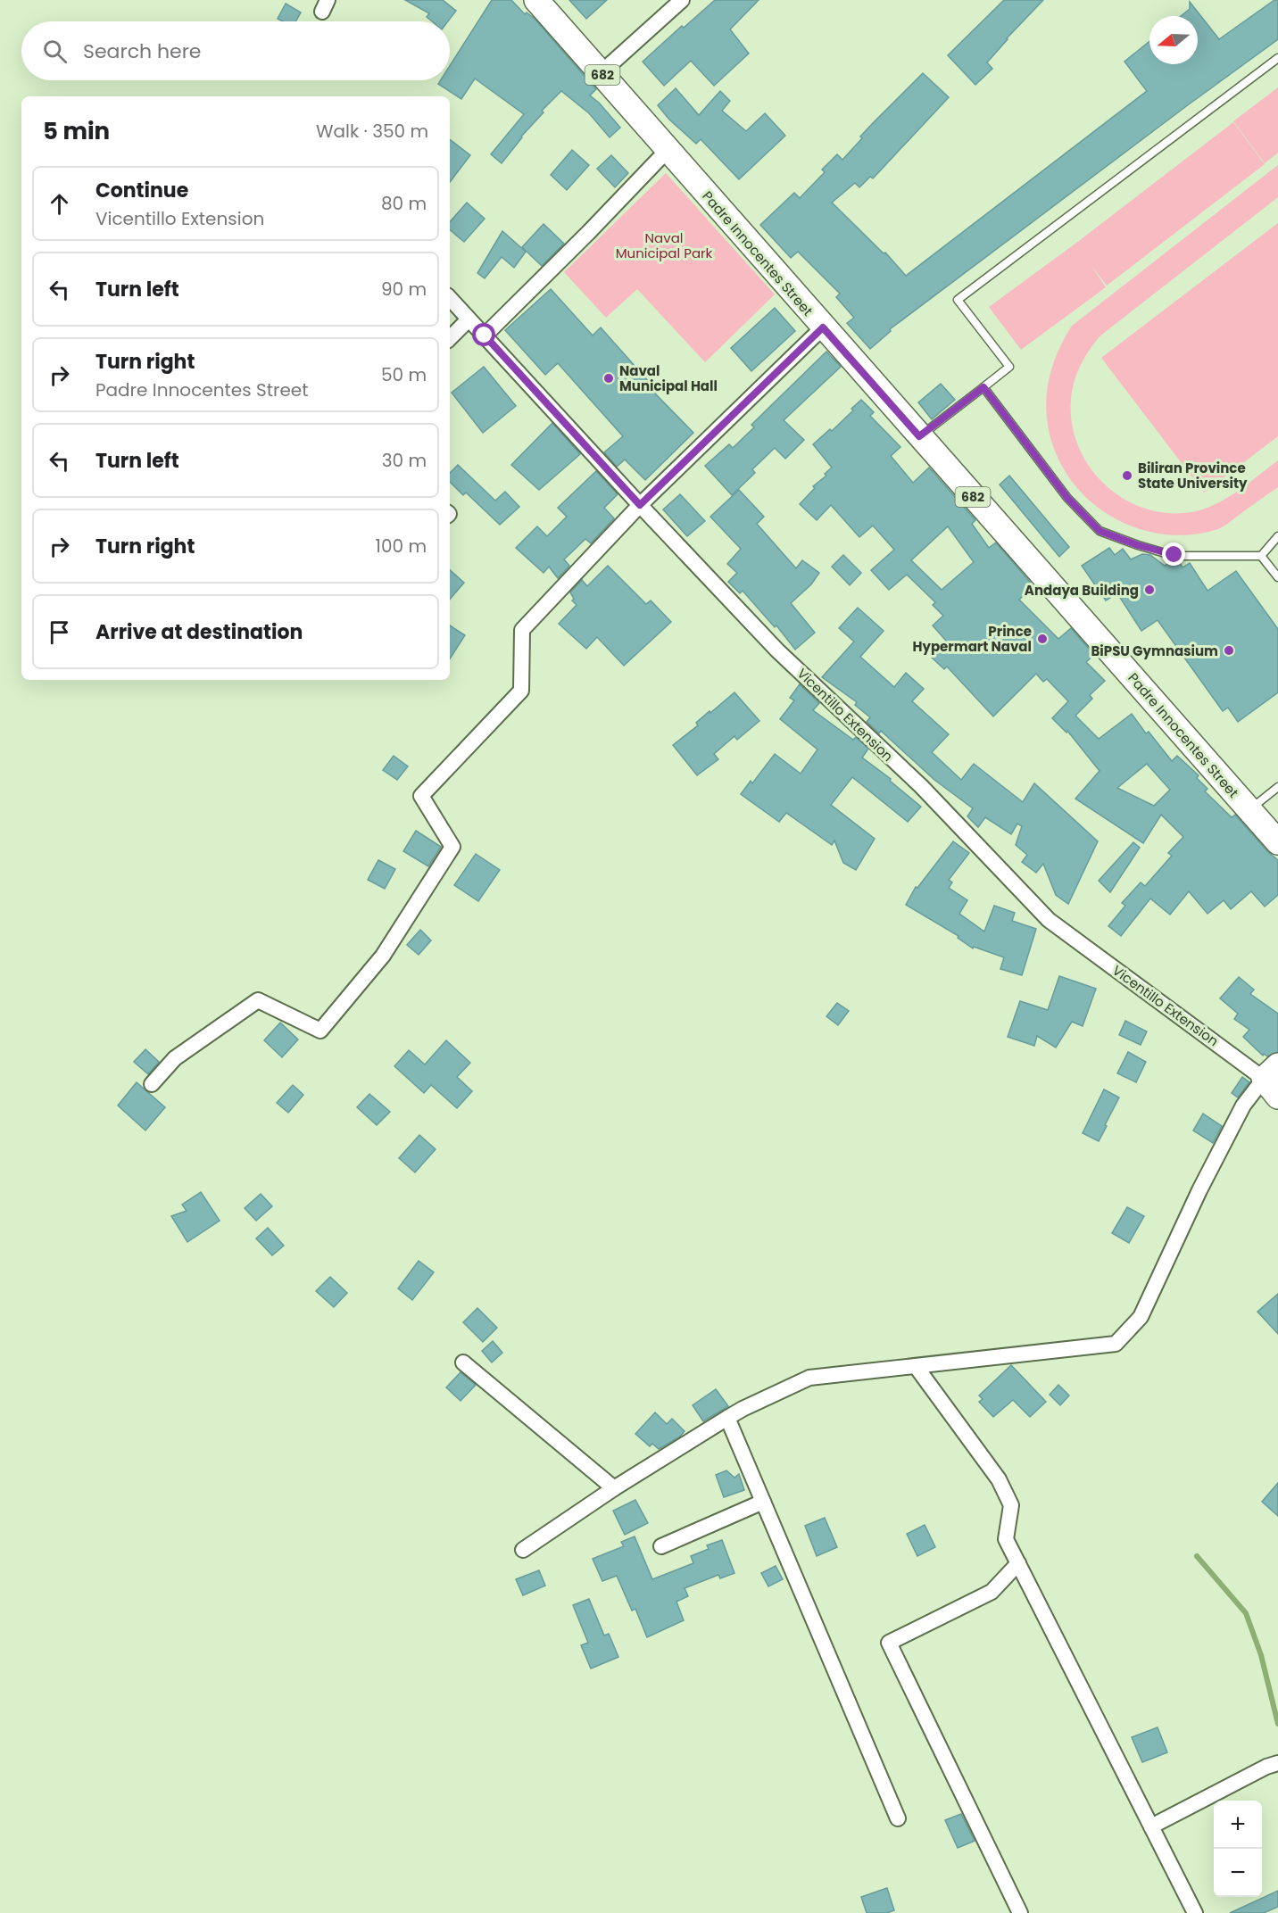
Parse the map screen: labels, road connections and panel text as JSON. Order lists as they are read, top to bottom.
{
  "streets": {
    "main road": ["682", "Padre Innocentes Street"],
    "street": ["Vicentillo Extension"]
  },
  "parks": ["Naval Municipal Park"],
  "places": [
    "Naval Municipal Hall",
    "Biliran Province State University",
    "Andaya Building",
    "Prince Hypermart Naval",
    "BiPSU Gymnasium"
  ],
  "north": "left",
  "page": {
    "search": "Search here",
    "heading": ["5 min", "Walk · 350 m"],
    "list": [
      ["Continue", "Vicentillo Extension", "80 m"],
      ["Turn left", "90 m"],
      ["Turn right", "Padre Innocentes Street", "50 m"],
      ["Turn left", "30 m"],
      ["Turn right", "100 m"],
      "Arrive at destination"
    ],
    "map_buttons": ["+", "−"]
  }
}
